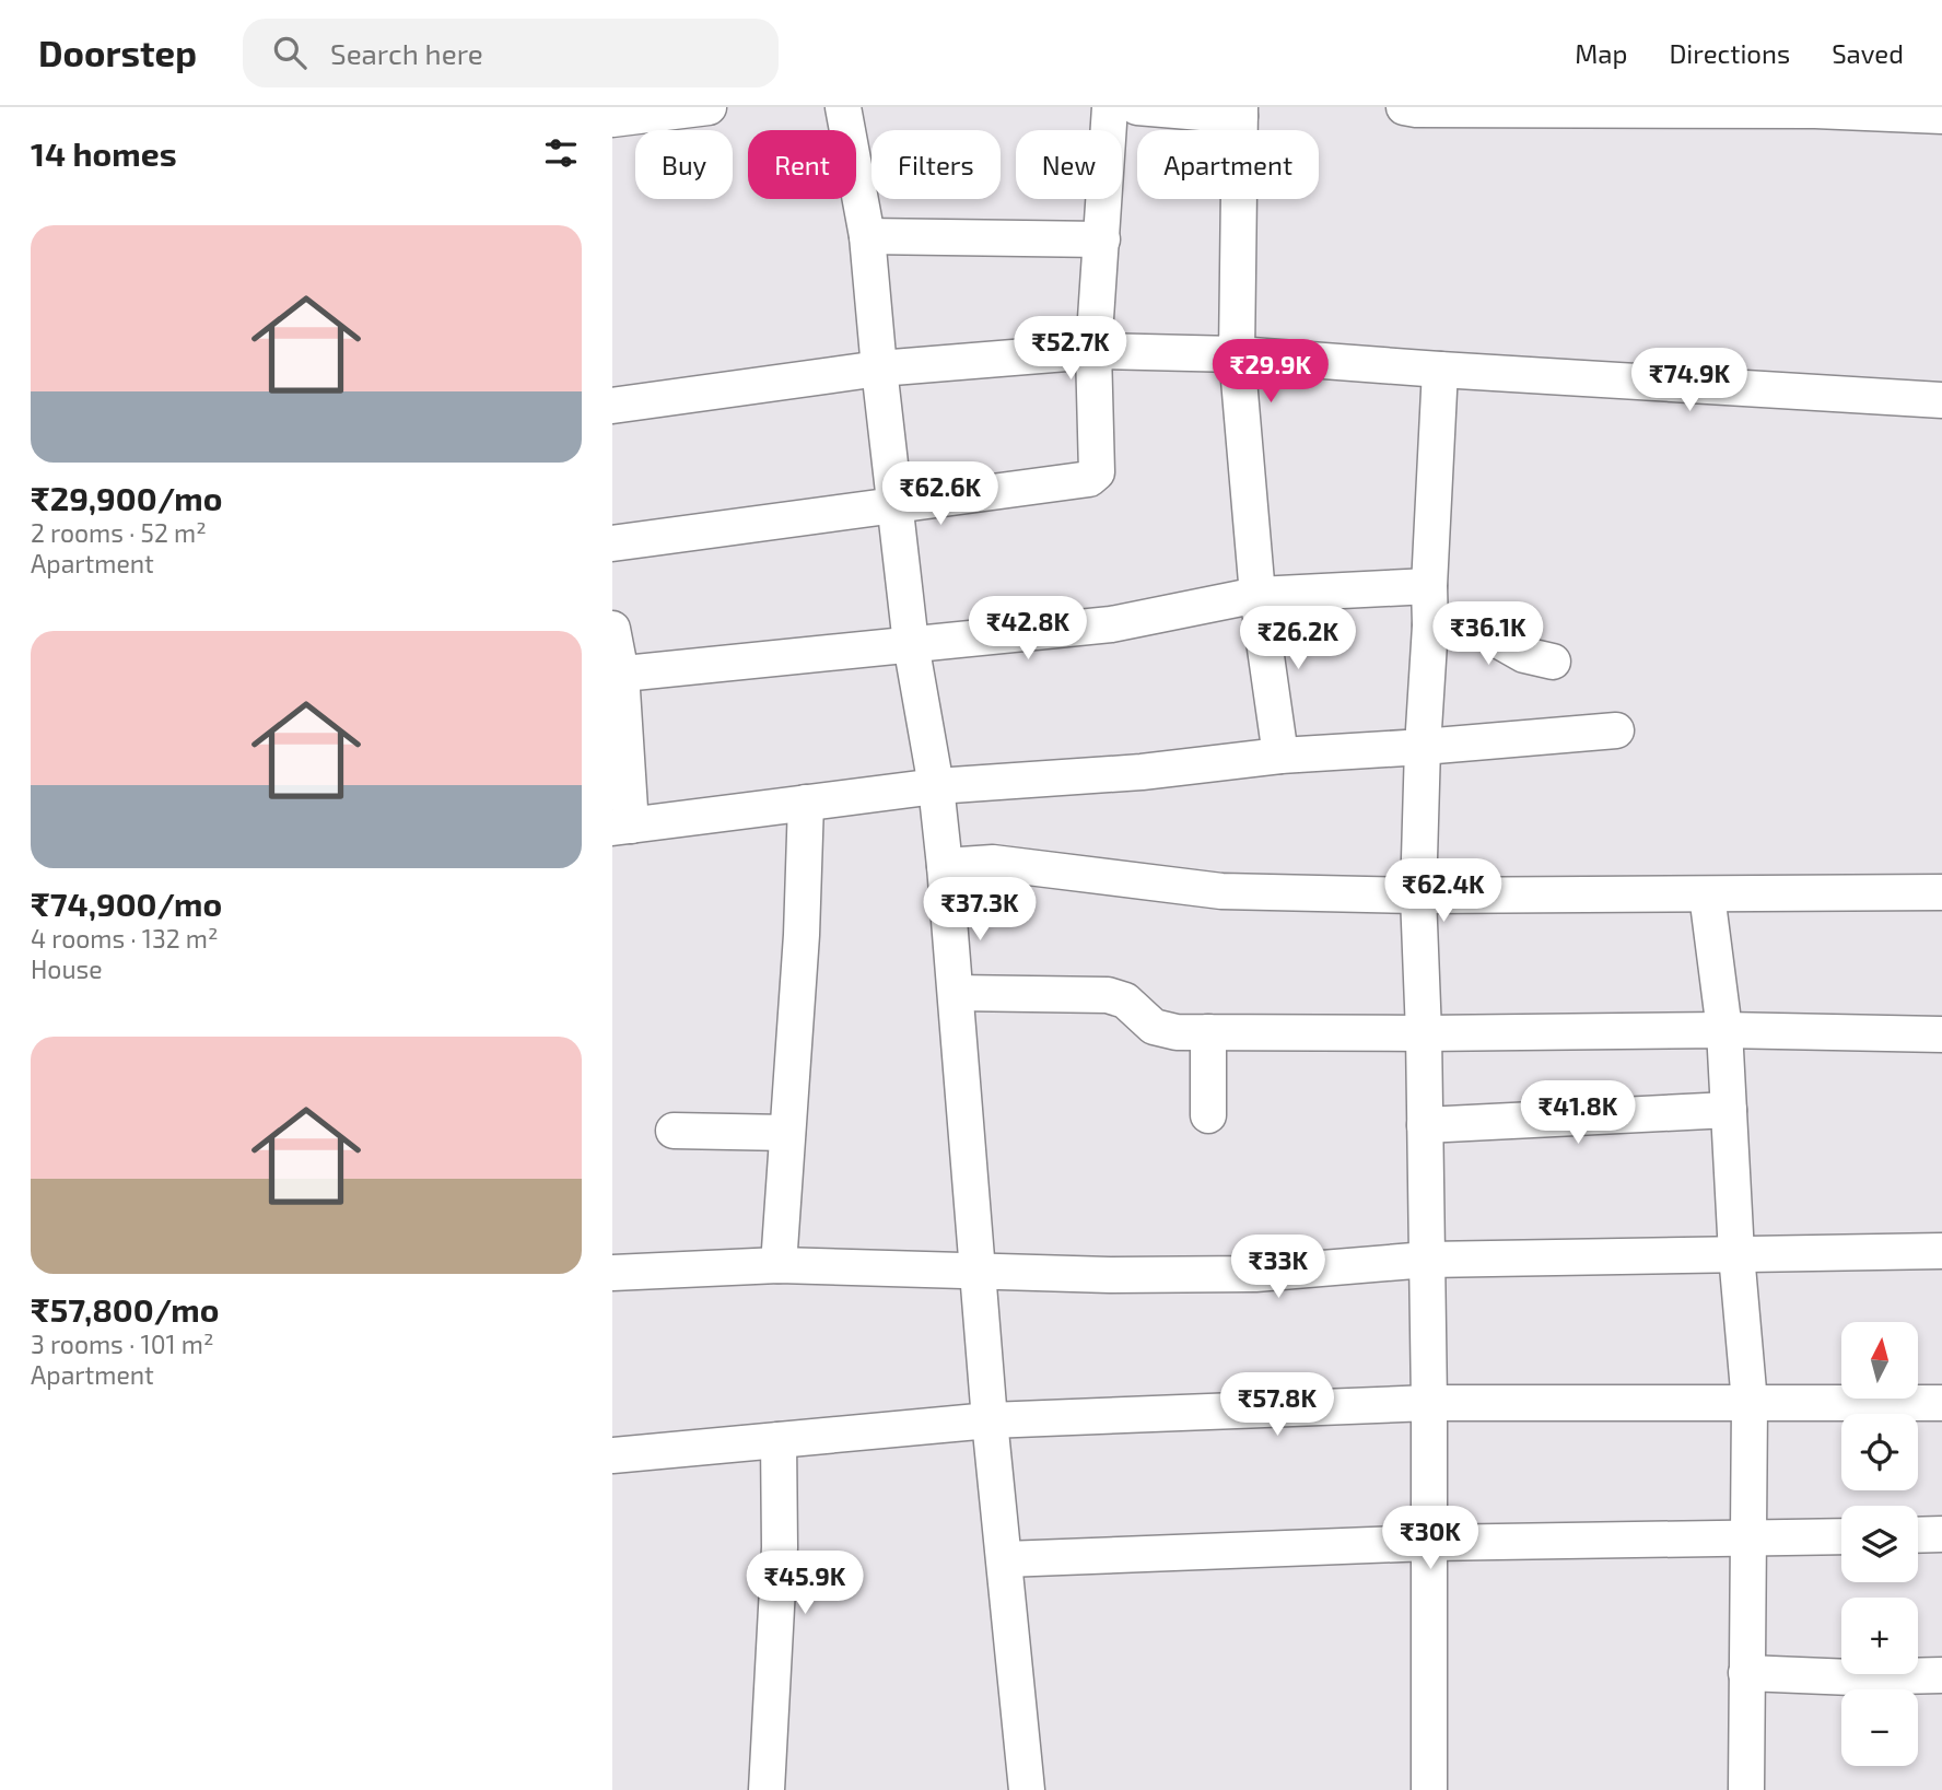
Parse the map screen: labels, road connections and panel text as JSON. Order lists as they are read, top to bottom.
{
  "north": "top",
  "page": {
    "header": "Doorstep",
    "search": "Search here",
    "nav": ["Map", "Directions", "Saved"],
    "heading": "14 homes",
    "chip": [
      "Buy",
      "Rent",
      "Filters",
      "New",
      "Apartment"
    ],
    "list": [
      {
        "name": "₹29,900/mo",
        "note": "2 rooms · 52 m² · Apartment"
      },
      {
        "name": "₹74,900/mo",
        "note": "4 rooms · 132 m² · House"
      },
      {
        "name": "₹57,800/mo",
        "note": "3 rooms · 101 m² · Apartment"
      }
    ],
    "price": [
      "₹52.7K",
      "₹29.9K",
      "₹74.9K",
      "₹62.6K",
      "₹42.8K",
      "₹36.1K",
      "₹26.2K",
      "₹62.4K",
      "₹37.3K",
      "₹41.8K",
      "₹33K",
      "₹57.8K",
      "₹30K",
      "₹45.9K"
    ],
    "map_buttons": ["+", "−"]
  }
}
